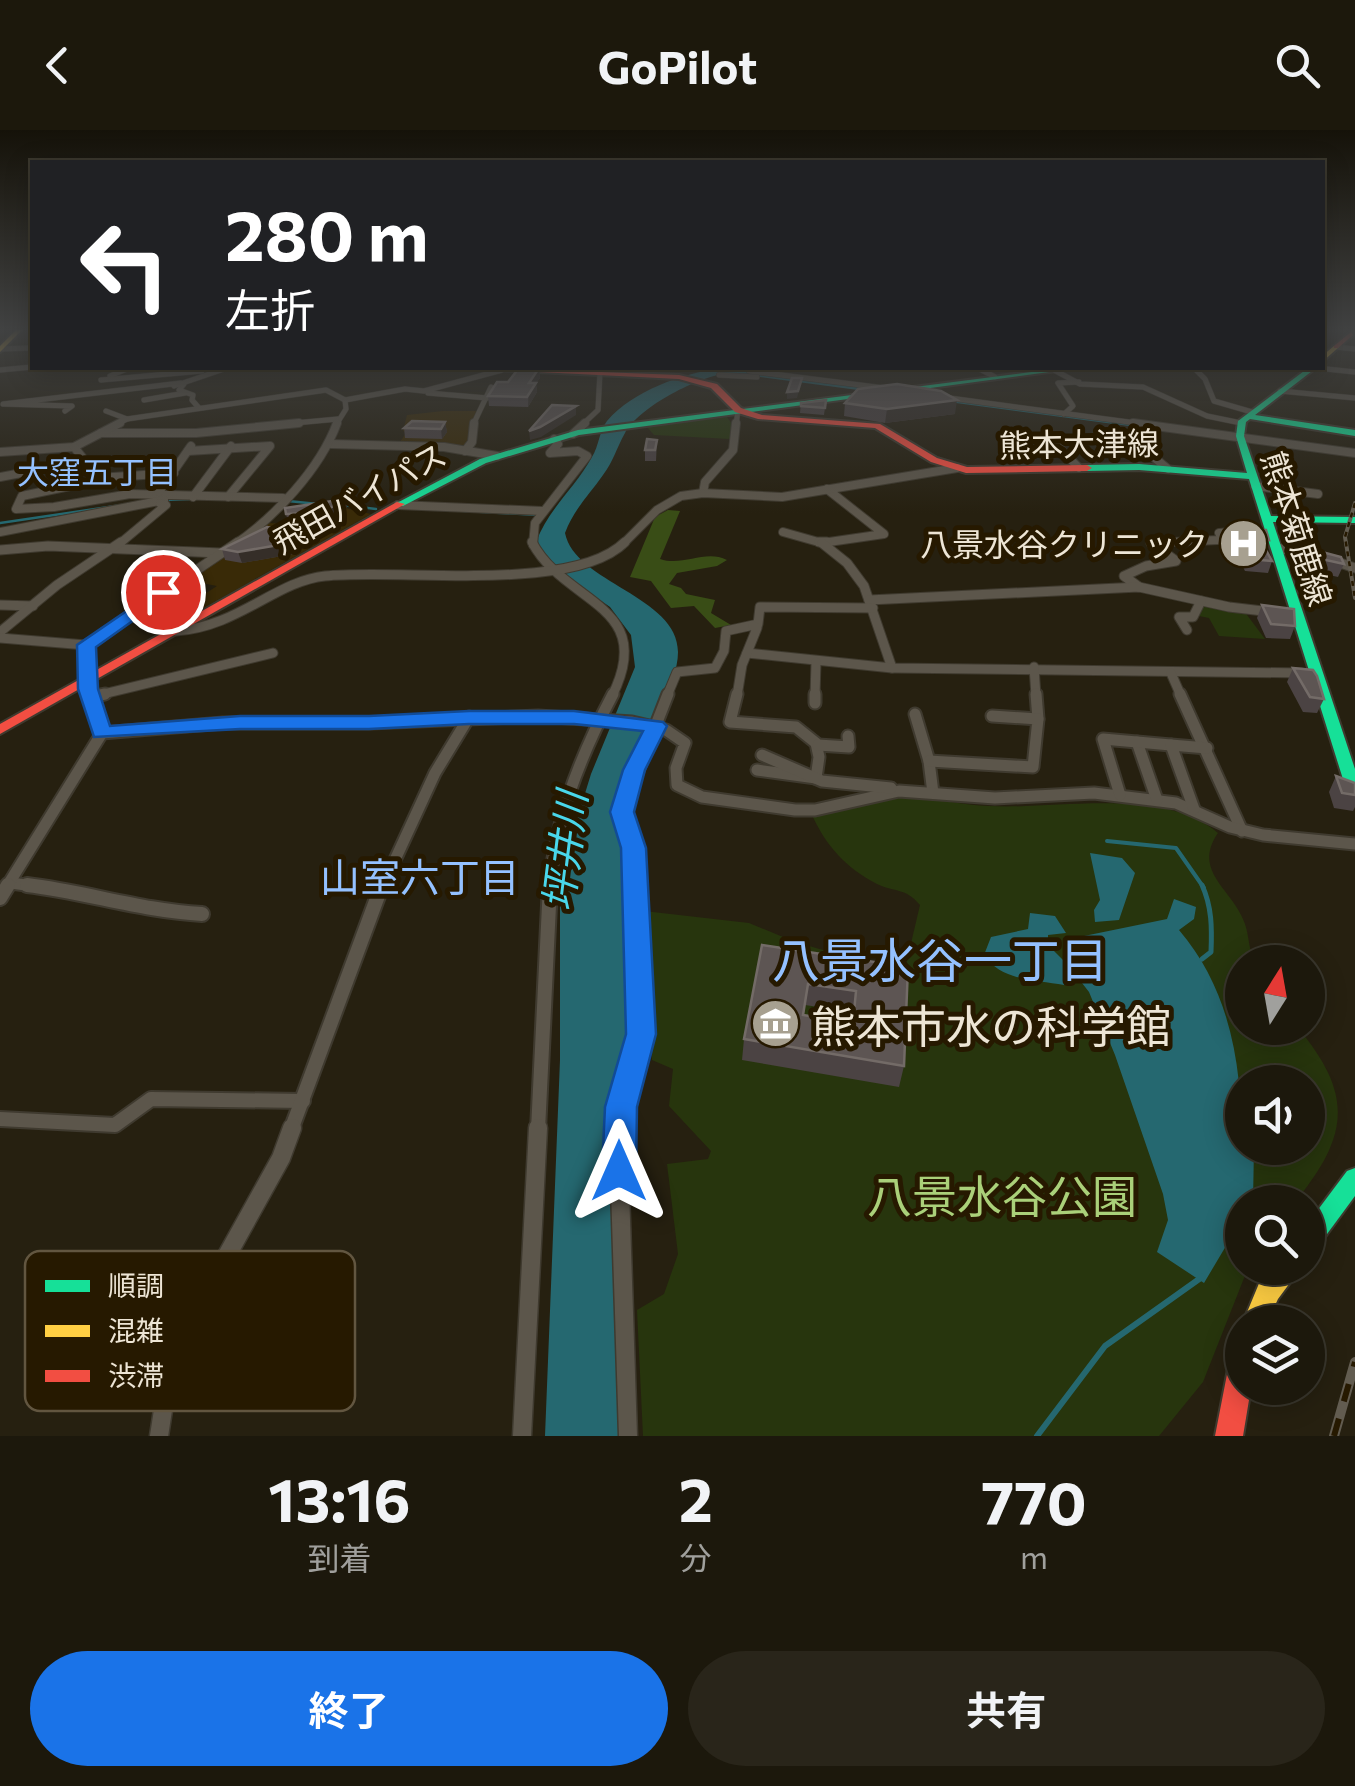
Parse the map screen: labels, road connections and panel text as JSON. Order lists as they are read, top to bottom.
{
  "streets": {
    "main road": ["熊本大津線", "飛田バイパス", "熊本菊鹿線"]
  },
  "crossings": [
    ["熊本大津線", "飛田バイパス"],
    ["熊本大津線", "熊本菊鹿線"]
  ],
  "districts": ["大窪五丁目", "山室六丁目", "八景水谷一丁目"],
  "water": ["坪井川"],
  "parks": ["八景水谷公園"],
  "places": {
    "hospital": ["八景水谷クリニック"],
    "museum": ["熊本市水の科学館"]
  },
  "legend": ["順調", "混雑", "渋滞"],
  "north": "top",
  "page": {
    "header": "GoPilot",
    "turn": ["280 m", "左折"],
    "eta": [
      "13:16",
      "到着",
      "2",
      "分",
      "770",
      "m"
    ],
    "buttons": ["終了", "共有"]
  }
}
